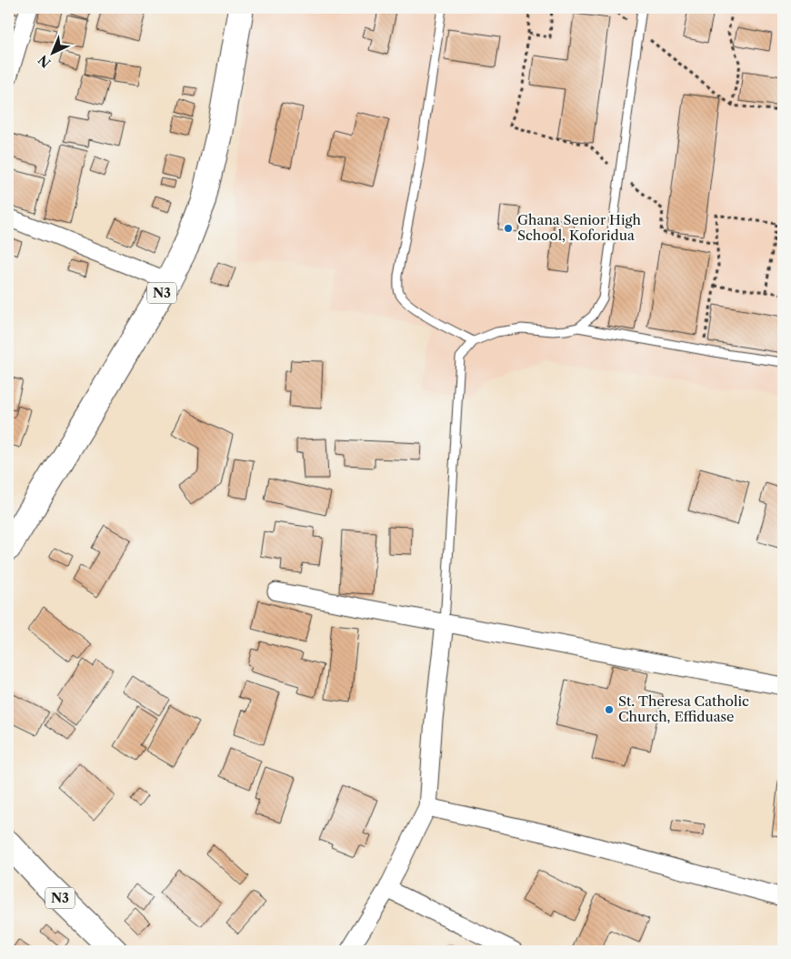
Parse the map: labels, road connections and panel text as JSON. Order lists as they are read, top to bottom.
{
  "streets": {
    "main road": ["N3"]
  },
  "places": ["Ghana Senior High School, Koforidua", "St. Theresa Catholic Church, Effiduase"],
  "north": "bottom left"
}
